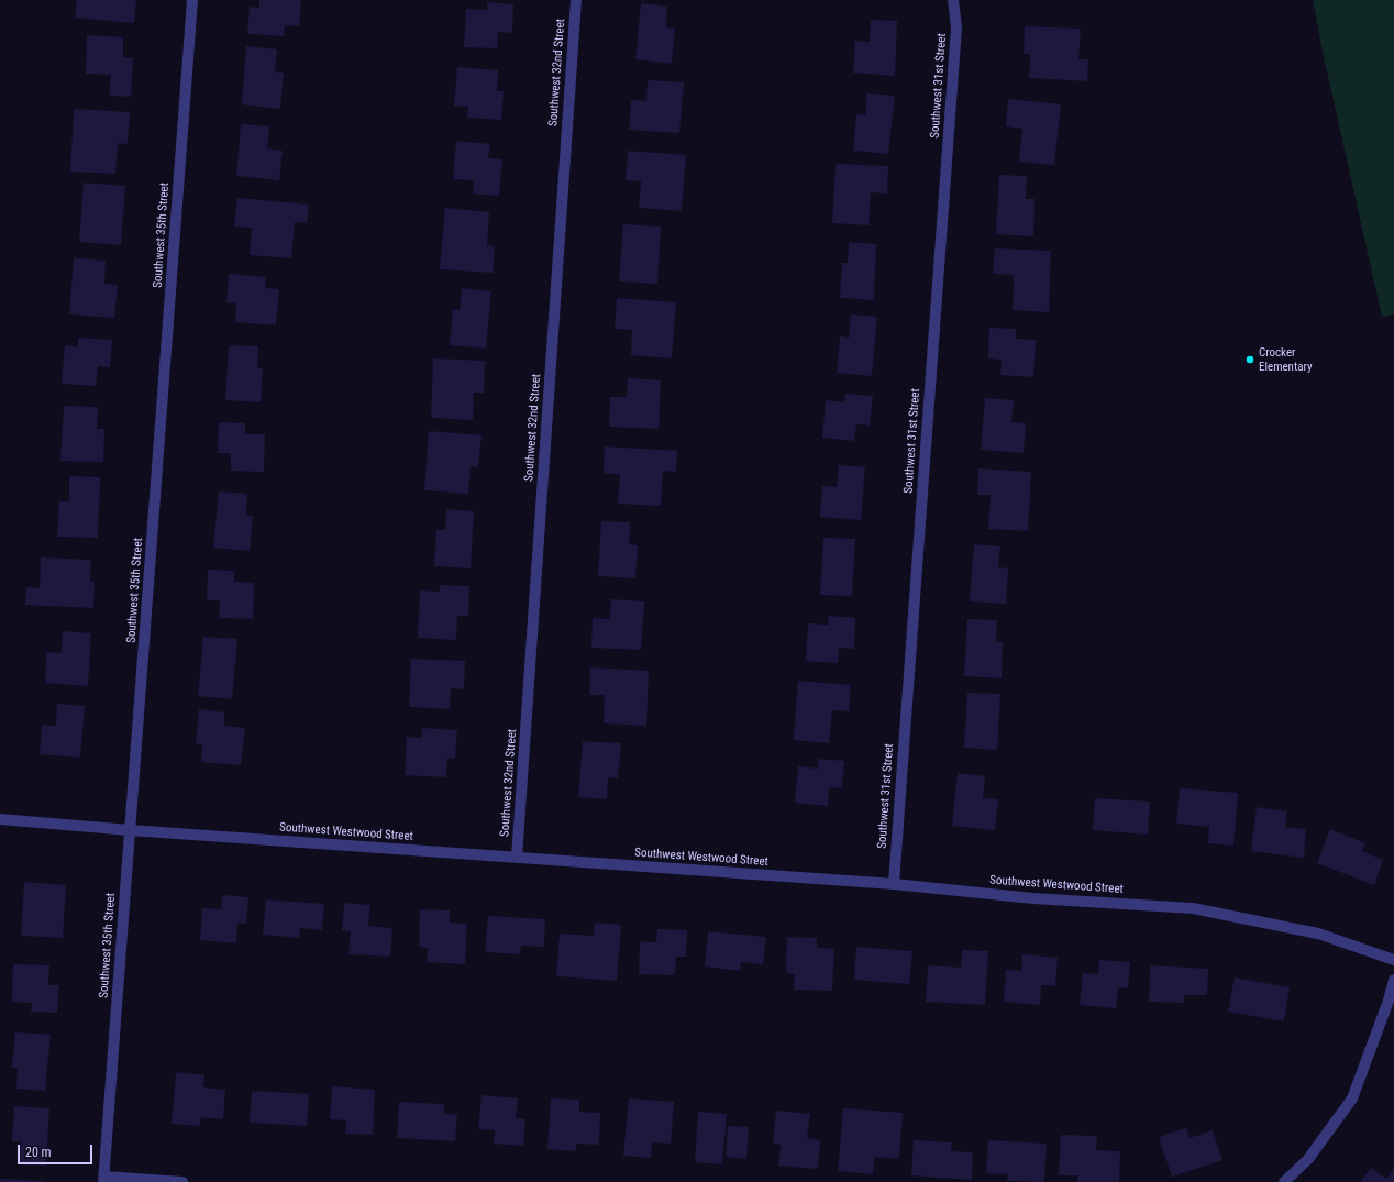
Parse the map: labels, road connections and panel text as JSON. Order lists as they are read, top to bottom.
{
  "streets": {
    "street": [
      "Southwest 32nd Street",
      "Southwest 31st Street",
      "Southwest 35th Street",
      "Southwest Westwood Street"
    ]
  },
  "crossings": [
    ["Southwest 32nd Street", "Southwest Westwood Street"],
    ["Southwest 31st Street", "Southwest Westwood Street"],
    ["Southwest 35th Street", "Southwest Westwood Street"]
  ],
  "places": ["Crocker Elementary"],
  "scale_bar": "20 m"
}
